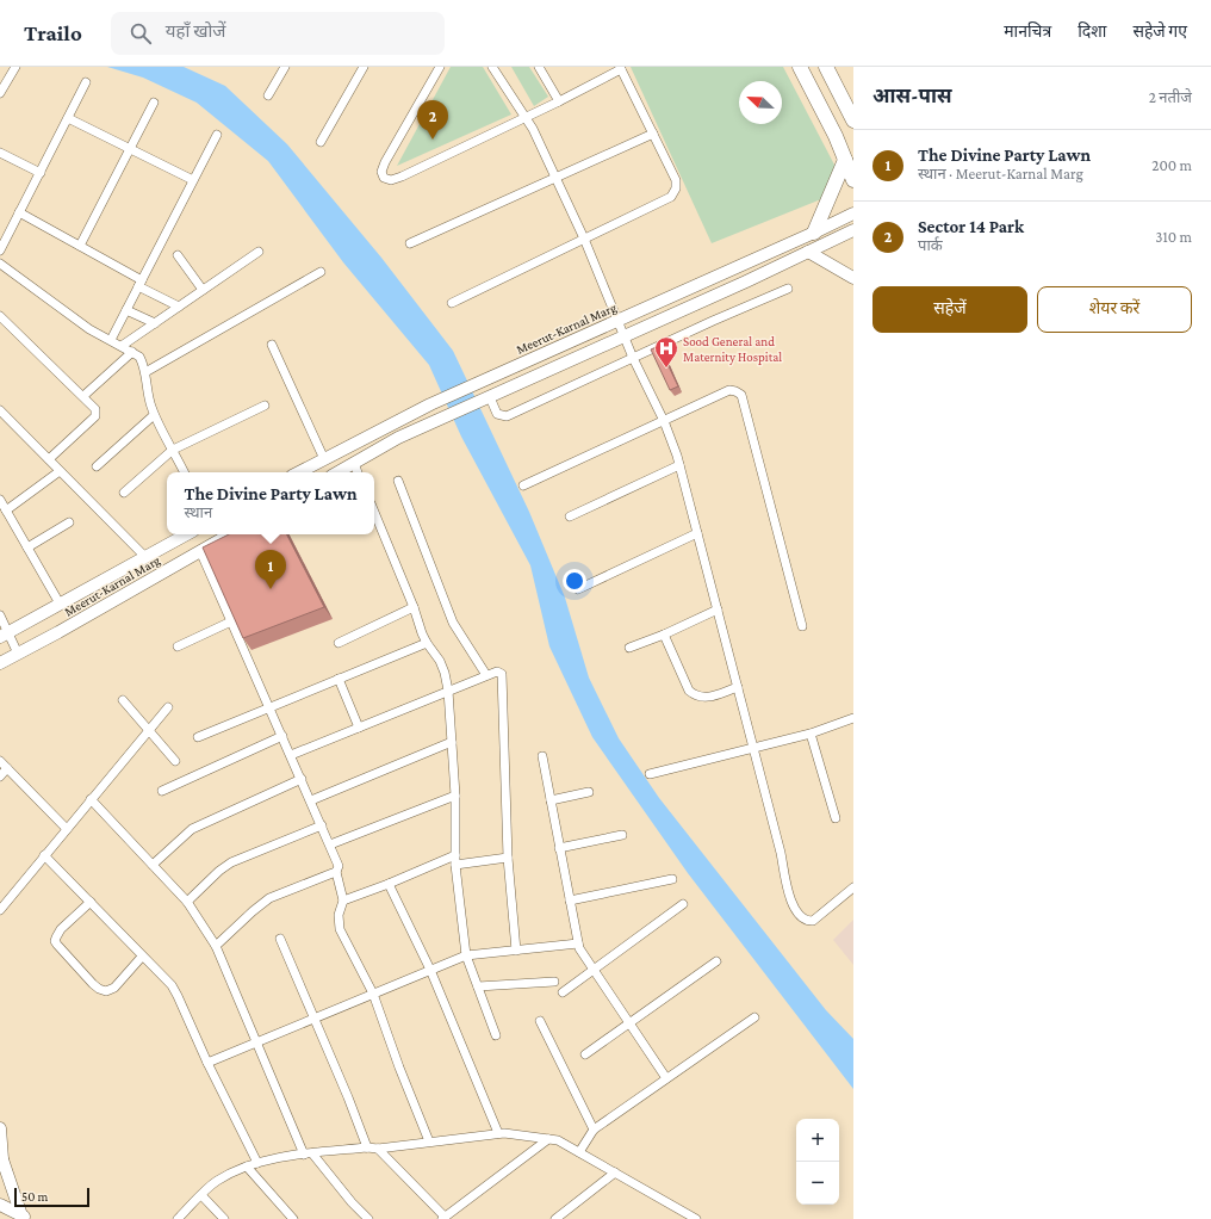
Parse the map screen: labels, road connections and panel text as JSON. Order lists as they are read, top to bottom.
{
  "streets": {
    "street": ["Meerut-Karnal Marg"]
  },
  "places": {
    "hospital": ["Sood General and Maternity Hospital"]
  },
  "scale_bar": "50 m",
  "north": "top left",
  "page": {
    "header": "Trailo",
    "search": "यहाँ खोजें",
    "nav": ["मानचित्र", "दिशा", "सहेजे गए"],
    "heading": ["आस-पास", "2 नतीजे"],
    "pins": ["2", "1"],
    "list": [
      {
        "mark": "1",
        "name": "The Divine Party Lawn",
        "note": "स्थान · Meerut-Karnal Marg",
        "value": "200 m"
      },
      {
        "mark": "2",
        "name": "Sector 14 Park",
        "note": "पार्क",
        "value": "310 m"
      }
    ],
    "buttons": ["सहेजें", "शेयर करें"],
    "popup": ["The Divine Party Lawn", "स्थान"],
    "map_buttons": ["+", "−"],
    "scale": "50 m"
  }
}
